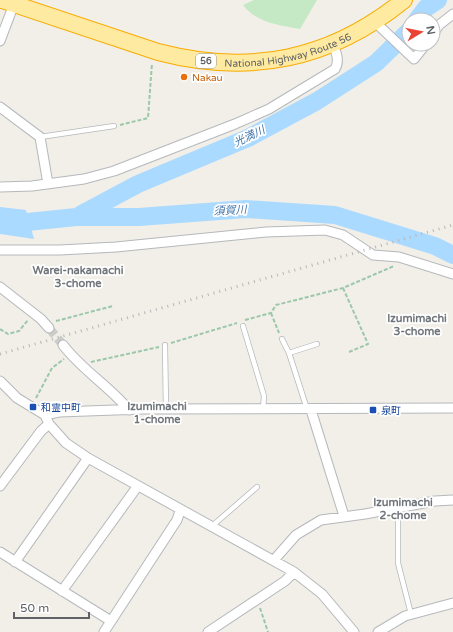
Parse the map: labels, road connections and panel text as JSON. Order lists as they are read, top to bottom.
{
  "streets": {
    "highway": ["National Highway Route 56", "56"]
  },
  "districts": [
    "Warei-nakamachi 3-chome",
    "Izumimachi 3-chome",
    "Izumimachi 1-chome",
    "Izumimachi 2-chome"
  ],
  "water": ["光満川", "須賀川"],
  "places": {
    "other": ["Nakau"],
    "transit": ["和霊中町", "泉町"]
  },
  "scale_bar": "50 m",
  "north": "right"
}
